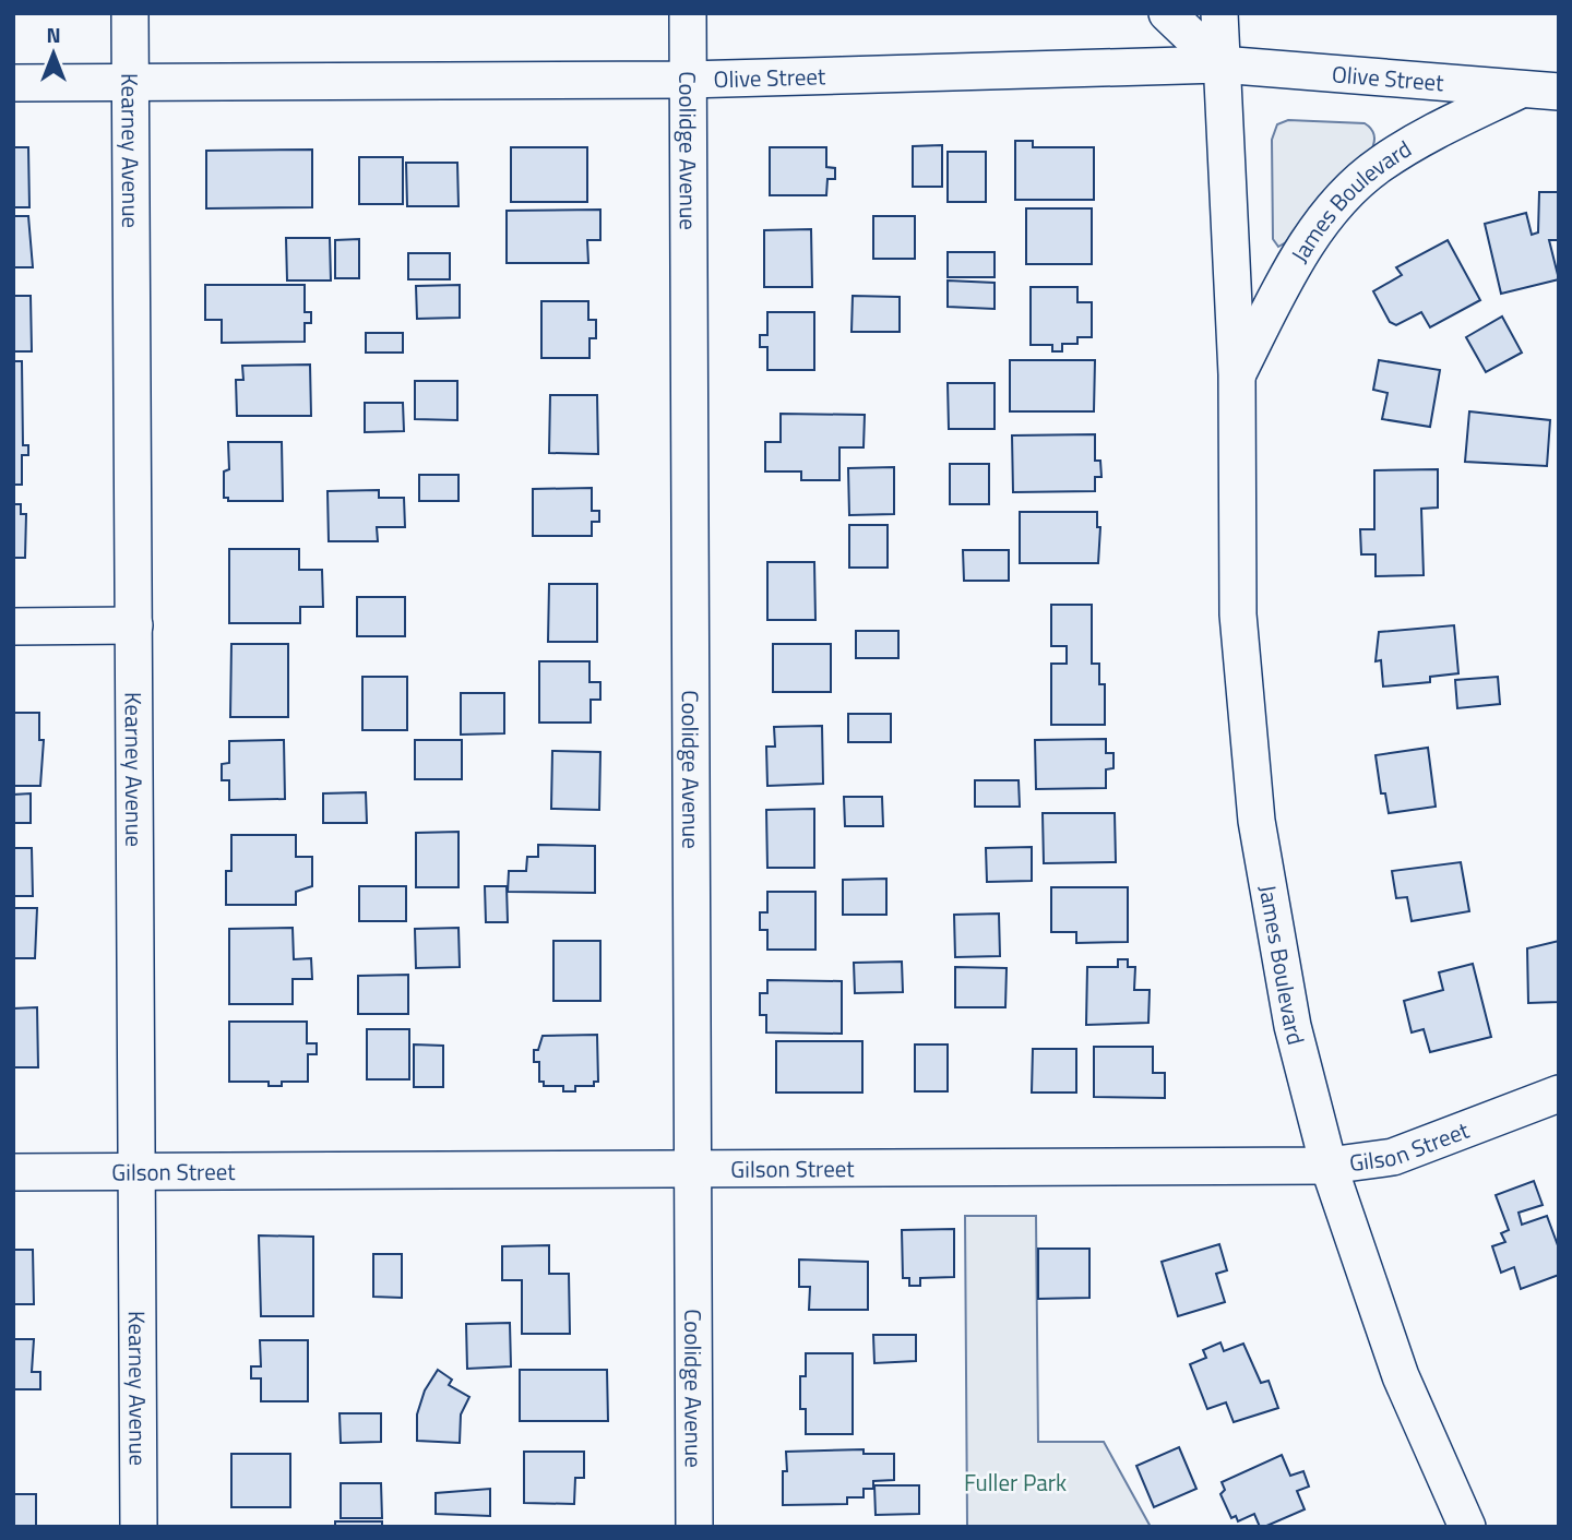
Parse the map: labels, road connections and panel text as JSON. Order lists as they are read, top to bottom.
{
  "streets": {
    "street": [
      "Olive Street",
      "Kearney Avenue",
      "Coolidge Avenue",
      "James Boulevard",
      "Gilson Street"
    ]
  },
  "crossings": [
    ["Olive Street", "Kearney Avenue"],
    ["Olive Street", "Coolidge Avenue"],
    ["Olive Street", "James Boulevard"],
    ["Kearney Avenue", "Gilson Street"],
    ["Coolidge Avenue", "Gilson Street"],
    ["James Boulevard", "Gilson Street"]
  ],
  "parks": ["Fuller Park"],
  "north": "top"
}
